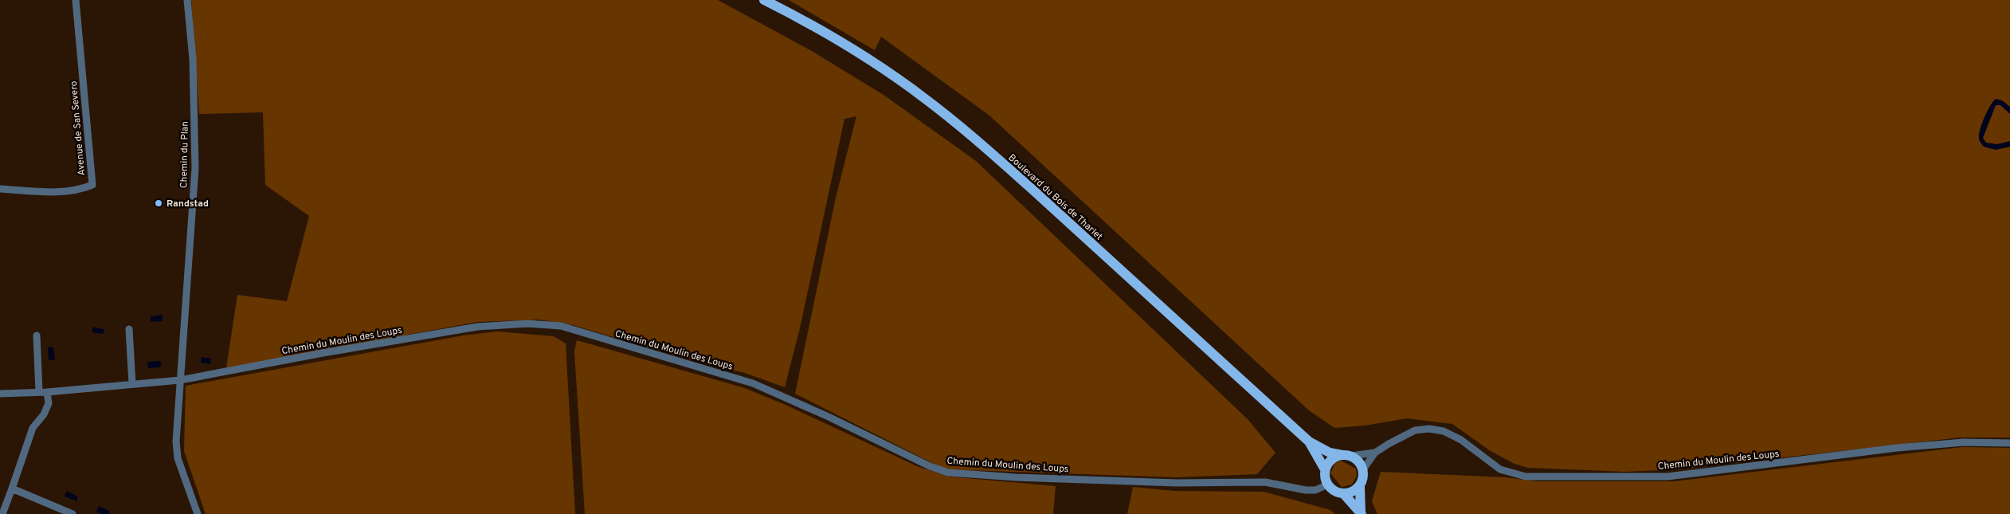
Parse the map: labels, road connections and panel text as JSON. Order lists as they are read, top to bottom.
{
  "streets": {
    "main road": ["Boulevard du Bois de Tharlet"],
    "street": ["Avenue de San Severo", "Chemin du Plan", "Chemin du Moulin des Loups"]
  },
  "crossings": [
    ["Chemin du Plan", "Chemin du Moulin des Loups"],
    ["Boulevard du Bois de Tharlet", "Chemin du Moulin des Loups"]
  ],
  "places": ["Randstad"]
}
